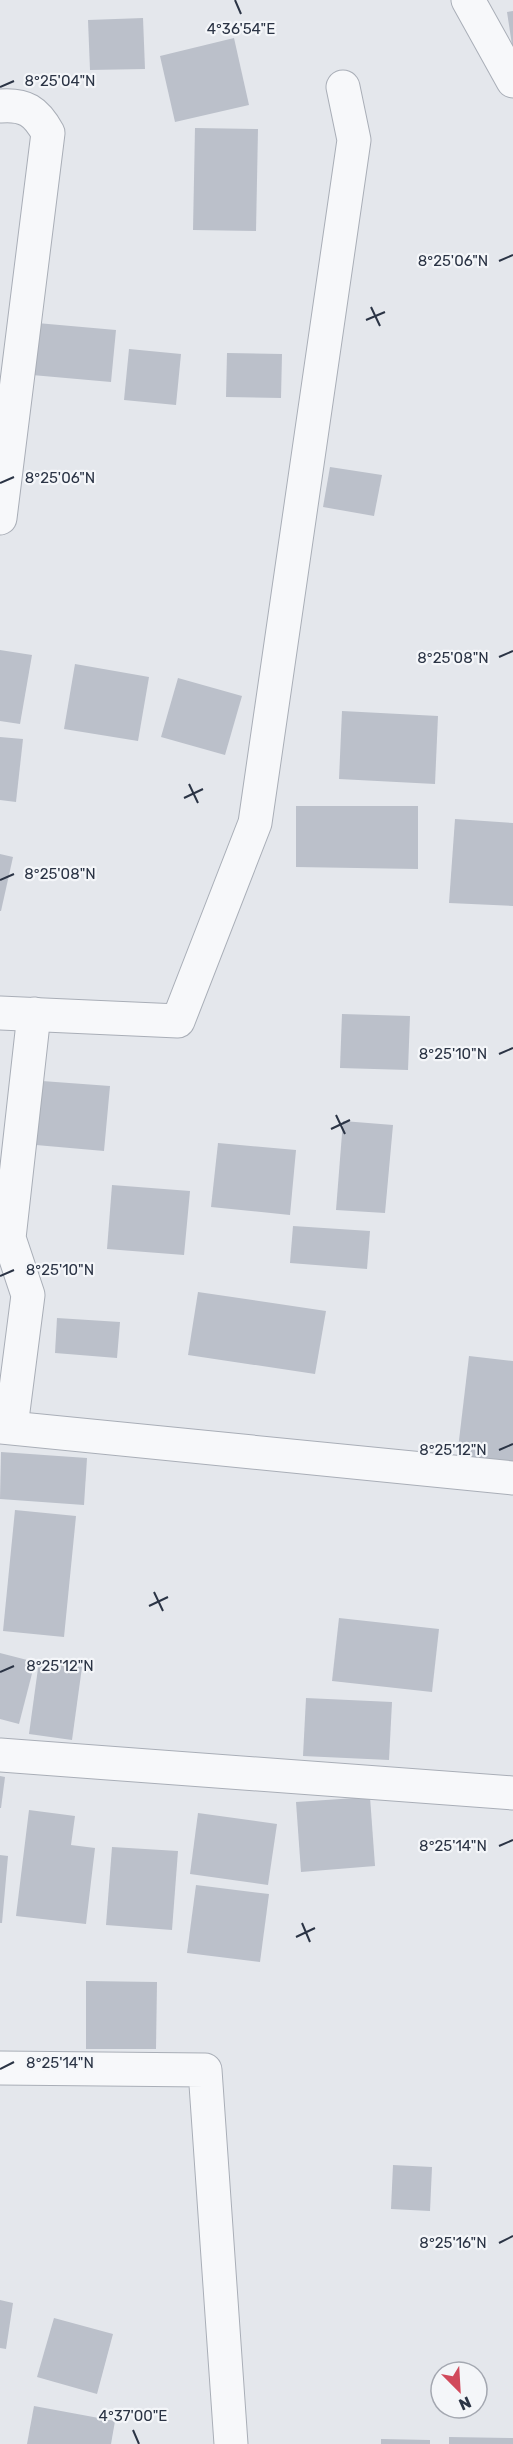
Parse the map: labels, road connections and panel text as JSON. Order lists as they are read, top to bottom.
{
  "north": "bottom right",
  "coordinates": [
    "4°36'54\"E",
    "8°25'04\"N",
    "8°25'06\"N",
    "8°25'08\"N",
    "8°25'10\"N",
    "8°25'12\"N",
    "8°25'14\"N",
    "8°25'16\"N",
    "4°37'00\"E"
  ]
}
